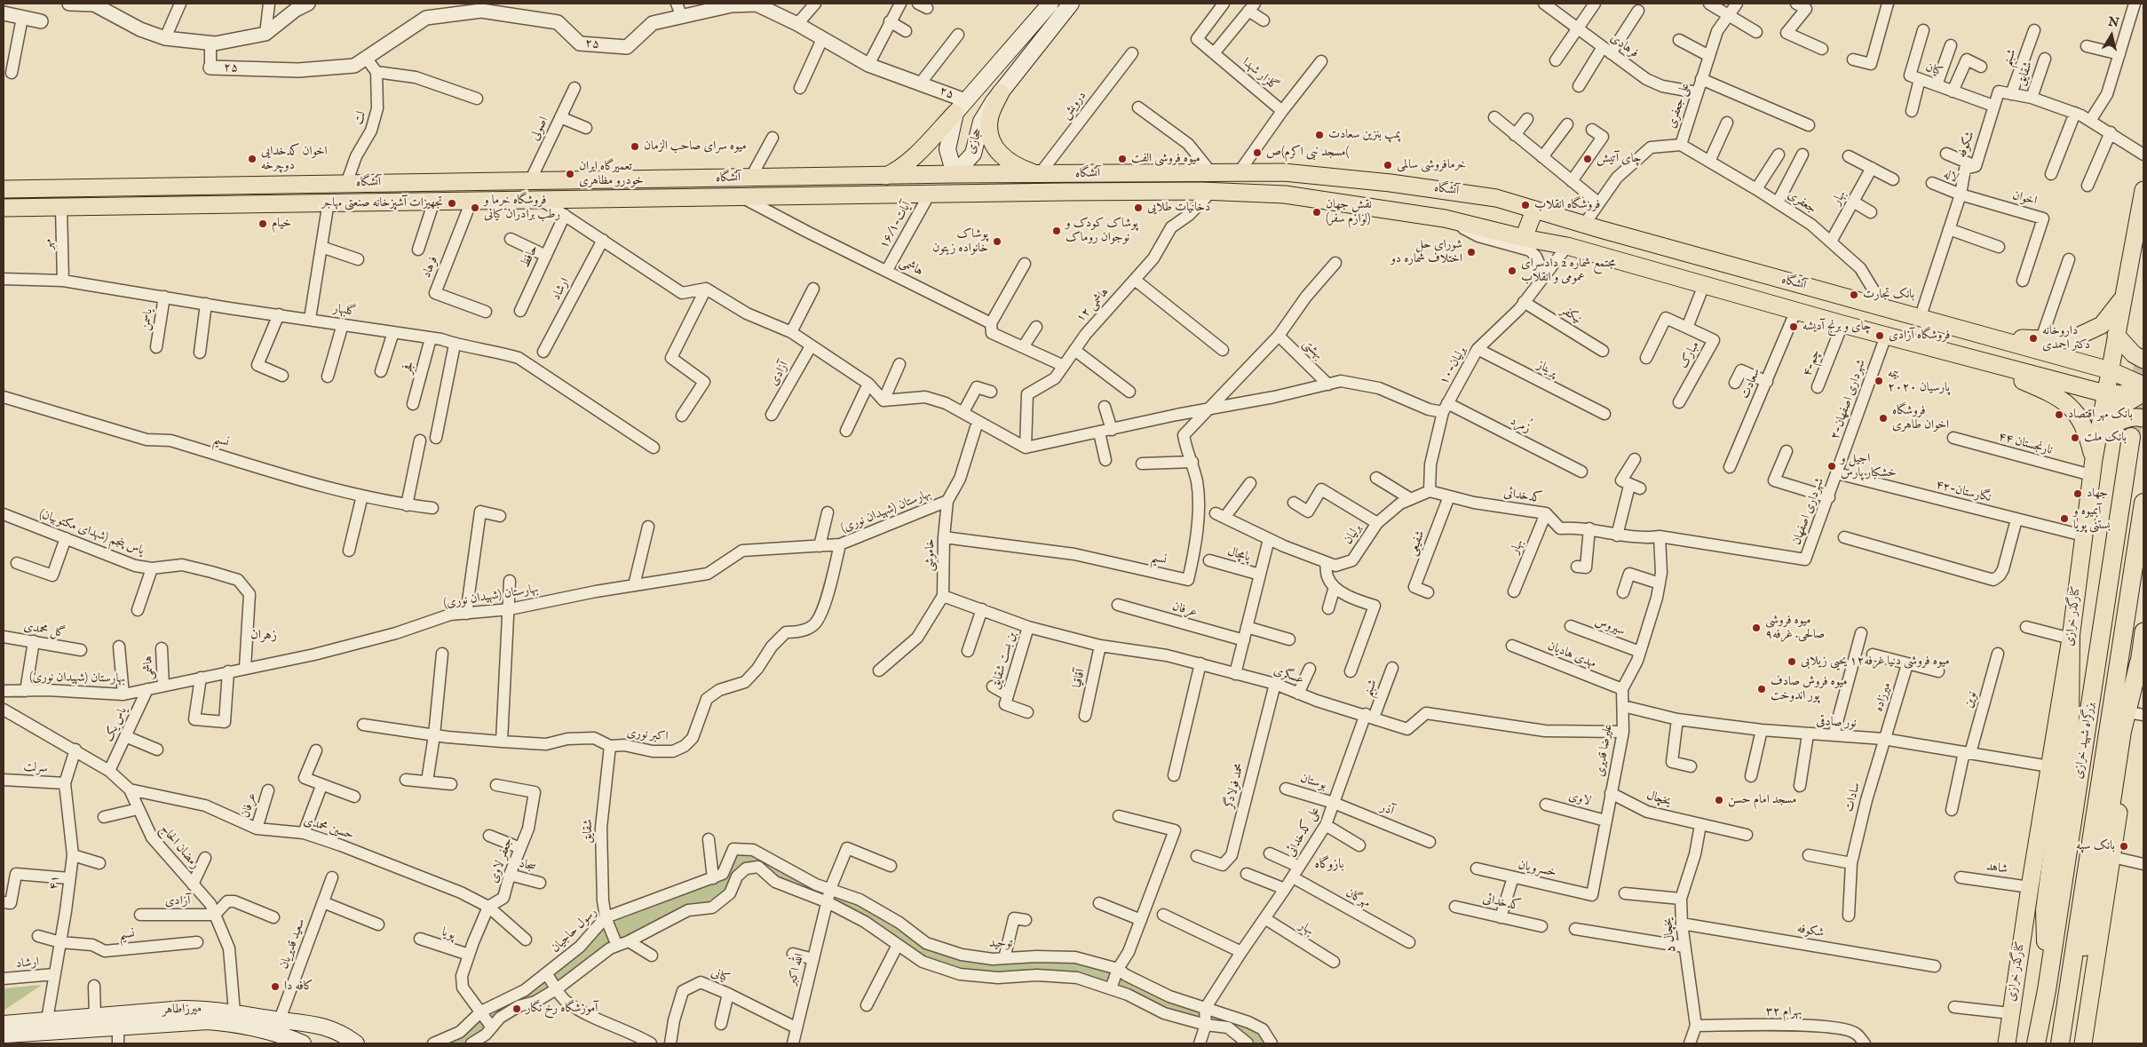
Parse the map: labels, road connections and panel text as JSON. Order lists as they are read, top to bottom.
{
  "streets": {
    "highway": ["بزرگراه شهید خرازی"],
    "main road": [
      "حجازی",
      "آتشگاه",
      "کنارگذر خرازی",
      "میرزاطاهر"
    ],
    "street": [
      "۲۵",
      "فرهادی",
      "شبنم",
      "کیان",
      "شقایق",
      "گلزار شهدا",
      "درویش",
      "علی جعفری",
      "لت",
      "اصولی",
      "شکوفه",
      "لاله",
      "بهار",
      "اخوان",
      "جعفری",
      "۱۶/۱-آیات",
      "مهر",
      "حافظ",
      "فرهاد",
      "هاشمی",
      "ارشاد",
      "۱۲ هاشمی",
      "گلبهار",
      "نیکفر",
      "یاسمن",
      "بهشتی",
      "مبارک",
      "۴-چم",
      "۱۰-برلیان",
      "فجر",
      "پریناز",
      "آزادی",
      "سعادت",
      "۲-شهرداری اصفهان",
      "زُمرد",
      "نسیم",
      "۴۴ نارنجستان",
      "۴۲-نگارستان",
      "کدخدائی",
      "بهارستان (شهیدان نوری)",
      "شهرداری اصفهان",
      "یاس پنجم (شهدای مکتوبیان)",
      "برلیان",
      "شفیعی",
      "خاموشی",
      "پامچال",
      "عرفان",
      "سیروس",
      "گل محمدی",
      "مهدی هادیان",
      "بن بست شقایق",
      "عسگری",
      "آقاقیا",
      "میرزاده",
      "نوین",
      "نور صادقی",
      "یاس یک",
      "اکبر نوری",
      "علیرضا قدیری",
      "سرلت",
      "بوستان",
      "محمد فولادگر",
      "سادات",
      "لاوی",
      "یخچال",
      "آذر",
      "حسین محمدی",
      "علی کدخدائی",
      "رمضان الحاج",
      "جعفر لاوی",
      "سجاد",
      "شاهد",
      "خسرویان",
      "۴۱",
      "مهرگان",
      "رسول حاجیان",
      "پویا",
      "یخچال ۵",
      "سعید قدیریان",
      "توحید",
      "الله اکبر",
      "کیانی",
      "بهرام ۳۲"
    ]
  },
  "crossings": [
    ["۲۵", "حجازی"],
    ["فرهادی", "علی جعفری"],
    ["شبنم", "شکوفه"],
    ["شبنم", "عسگری"],
    ["شبنم", "علی کدخدائی"],
    ["کیان", "شکوفه"],
    ["شقایق", "اکبر نوری"],
    ["شقایق", "رسول حاجیان"],
    ["درویش", "آتشگاه"],
    ["علی جعفری", "آتشگاه"],
    ["علی جعفری", "جعفری"],
    ["لت", "آتشگاه"],
    ["اصولی", "آتشگاه"],
    ["حجازی", "آتشگاه"],
    ["شکوفه", "آتشگاه"],
    ["شکوفه", "لاله"],
    ["شکوفه", "اخوان"],
    ["شکوفه", "یخچال ۵"],
    ["آتشگاه", "جعفری"],
    ["آتشگاه", "۱۶/۱-آیات"],
    ["آتشگاه", "مهر"],
    ["آتشگاه", "فرهاد"],
    ["آتشگاه", "هاشمی"],
    ["آتشگاه", "۱۲ هاشمی"],
    ["آتشگاه", "مبارک"],
    ["آتشگاه", "۴-چم"],
    ["آتشگاه", "سعادت"],
    ["آتشگاه", "۲-شهرداری اصفهان"],
    ["آتشگاه", "کنارگذر خرازی"],
    ["لاله", "اخوان"],
    ["بهار", "جعفری"],
    ["بهار", "کدخدائی"],
    ["بهار", "علی کدخدائی"],
    ["۱۶/۱-آیات", "هاشمی"],
    ["مهر", "گلبهار"],
    ["هاشمی", "۱۲ هاشمی"],
    ["هاشمی", "بهارستان (شهیدان نوری)"],
    ["ارشاد", "۴۱"],
    ["۱۲ هاشمی", "زُمرد"],
    ["گلبهار", "یاسمن"],
    ["گلبهار", "فجر"],
    ["نیکفر", "۱۰-برلیان"],
    ["بهشتی", "زُمرد"],
    ["۱۰-برلیان", "پریناز"],
    ["۱۰-برلیان", "زُمرد"],
    ["۱۰-برلیان", "کدخدائی"],
    ["۱۰-برلیان", "برلیان"],
    ["آزادی", "رمضان الحاج"],
    ["۲-شهرداری اصفهان", "۴۲-نگارستان"],
    ["۲-شهرداری اصفهان", "شهرداری اصفهان"],
    ["زُمرد", "نسیم"],
    ["نسیم", "خاموشی"],
    ["نسیم", "۴۱"],
    ["۴۴ نارنجستان", "کنارگذر خرازی"],
    ["۴۲-نگارستان", "شهرداری اصفهان"],
    ["۴۲-نگارستان", "کنارگذر خرازی"],
    ["کدخدائی", "شهرداری اصفهان"],
    ["کدخدائی", "برلیان"],
    ["کدخدائی", "شفیعی"],
    ["بهارستان (شهیدان نوری)", "یاس پنجم (شهدای مکتوبیان)"],
    ["بهارستان (شهیدان نوری)", "خاموشی"],
    ["بهارستان (شهیدان نوری)", "یاس یک"],
    ["بهارستان (شهیدان نوری)", "اکبر نوری"],
    ["خاموشی", "عسگری"],
    ["عرفان", "حسین محمدی"],
    ["کنارگذر خرازی", "نور صادقی"],
    ["کنارگذر خرازی", "شاهد"],
    ["مهدی هادیان", "علیرضا قدیری"],
    ["بن بست شقایق", "عسگری"],
    ["عسگری", "آقاقیا"],
    ["عسگری", "علیرضا قدیری"],
    ["عسگری", "محمد فولادگر"],
    ["عسگری", "علی کدخدائی"],
    ["میرزاده", "نور صادقی"],
    ["میرزاده", "سادات"],
    ["نوین", "نور صادقی"],
    ["نور صادقی", "علیرضا قدیری"],
    ["نور صادقی", "سادات"],
    ["یاس یک", "رمضان الحاج"],
    ["علیرضا قدیری", "لاوی"],
    ["علیرضا قدیری", "یخچال"],
    ["علیرضا قدیری", "خسرویان"],
    ["سرلت", "۴۱"],
    ["بوستان", "آذر"],
    ["بوستان", "علی کدخدائی"],
    ["یخچال", "یخچال ۵"],
    ["آذر", "علی کدخدائی"],
    ["حسین محمدی", "رمضان الحاج"],
    ["حسین محمدی", "جعفر لاوی"],
    ["علی کدخدائی", "مهرگان"],
    ["علی کدخدائی", "توحید"],
    ["رمضان الحاج", "۴۱"],
    ["رمضان الحاج", "میرزاطاهر"],
    ["جعفر لاوی", "سجاد"],
    ["جعفر لاوی", "رسول حاجیان"],
    ["جعفر لاوی", "پویا"],
    ["۴۱", "میرزاطاهر"],
    ["رسول حاجیان", "توحید"],
    ["یخچال ۵", "بهرام ۳۲"],
    ["سعید قدیریان", "میرزاطاهر"],
    ["توحید", "الله اکبر"],
    ["الله اکبر", "کیانی"]
  ],
  "districts": ["زهران", "بازوگاه"],
  "places": [
    "پمپ بنزین سعادت",
    "میوه سرای صاحب الزمان",
    "مسجد نبی اکرم)ص(",
    "اخوان کدخدایی دوچرخه",
    "میوه فروشی الفت",
    "چای آتیش",
    "خرمافروشی سالمی",
    "تعمیرگاه ایران خودرو مظاهری",
    "تجهیزات آشپزخانه صنعتی مهاجر",
    "فروشگاه انقلاب",
    "فروشگاه خرما و رطب برادران کیانی",
    "دخانیات طلایی",
    "نقش جهان (لوازم سفر)",
    "خیام",
    "پوشاک کودک و نوجوان روماک",
    "پوشاک خانواده زیتون",
    "شورای حل اختلاف شماره دو",
    "مجتمع شماره 2 دادسرای عمومی و انقلاب",
    "بانک تجارت",
    "چای و برنج آدیشه",
    "فروشگاه آزادی",
    "داروخانه دکتر احمدی",
    "بیمه پارسیان ۲۰۲۰",
    "بانک مهر اقتصاد",
    "فروشگاه اخوان طاهری",
    "بانک ملت",
    "اجیل و خشکبار پارس",
    "جهاد",
    "آبمیوه و بستنی پویا",
    "میوه فروشی صالحی. غرفه۹",
    "میوه فروشی دنیا غرفه۱۲ یحیی زیلابی",
    "میوه فروش صادف پور اندوخت",
    "مسجد امام حسن",
    "بانک سپه",
    "کافه دا",
    "آموزشگاه رخ نگار"
  ],
  "north": "top"
}
